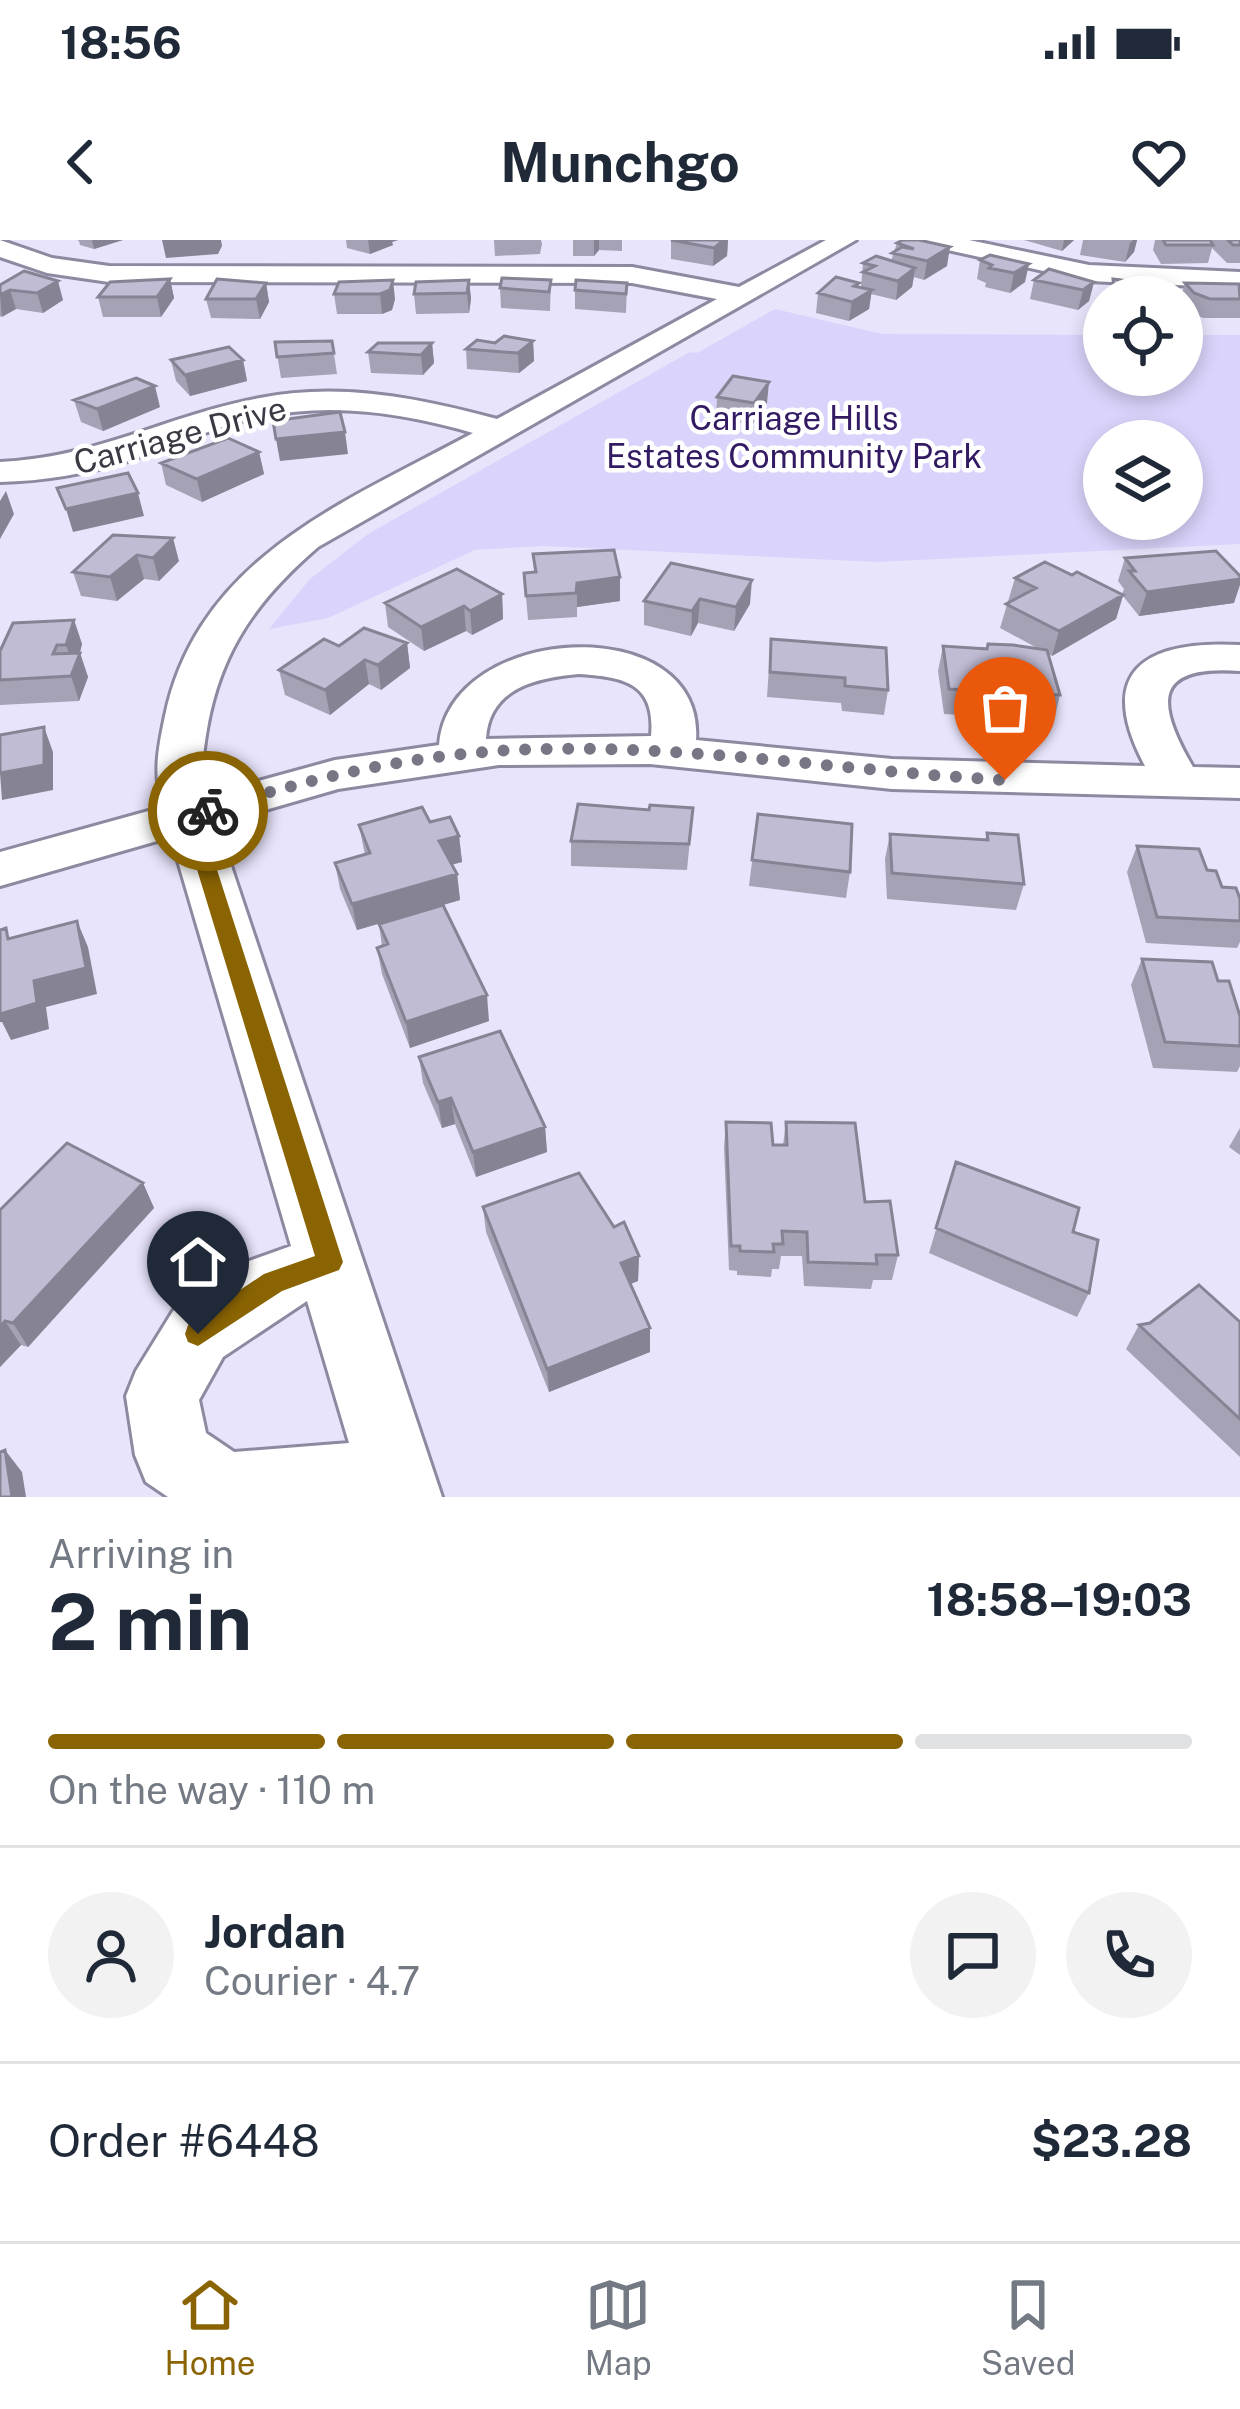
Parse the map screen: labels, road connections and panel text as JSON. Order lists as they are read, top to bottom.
{
  "streets": {
    "street": ["Carriage Drive"]
  },
  "parks": ["Carriage Hills Estates Community Park"],
  "page": {
    "status": "18:56",
    "header": "Munchgo",
    "heading": ["2 min", "Arriving in", "18:58–19:03"],
    "panel": [
      "Jordan",
      "Courier · 4.7",
      "Order #6448",
      "$23.28"
    ],
    "bar": "On the way · 110 m",
    "tabs": ["Home", "Map", "Saved"]
  }
}
